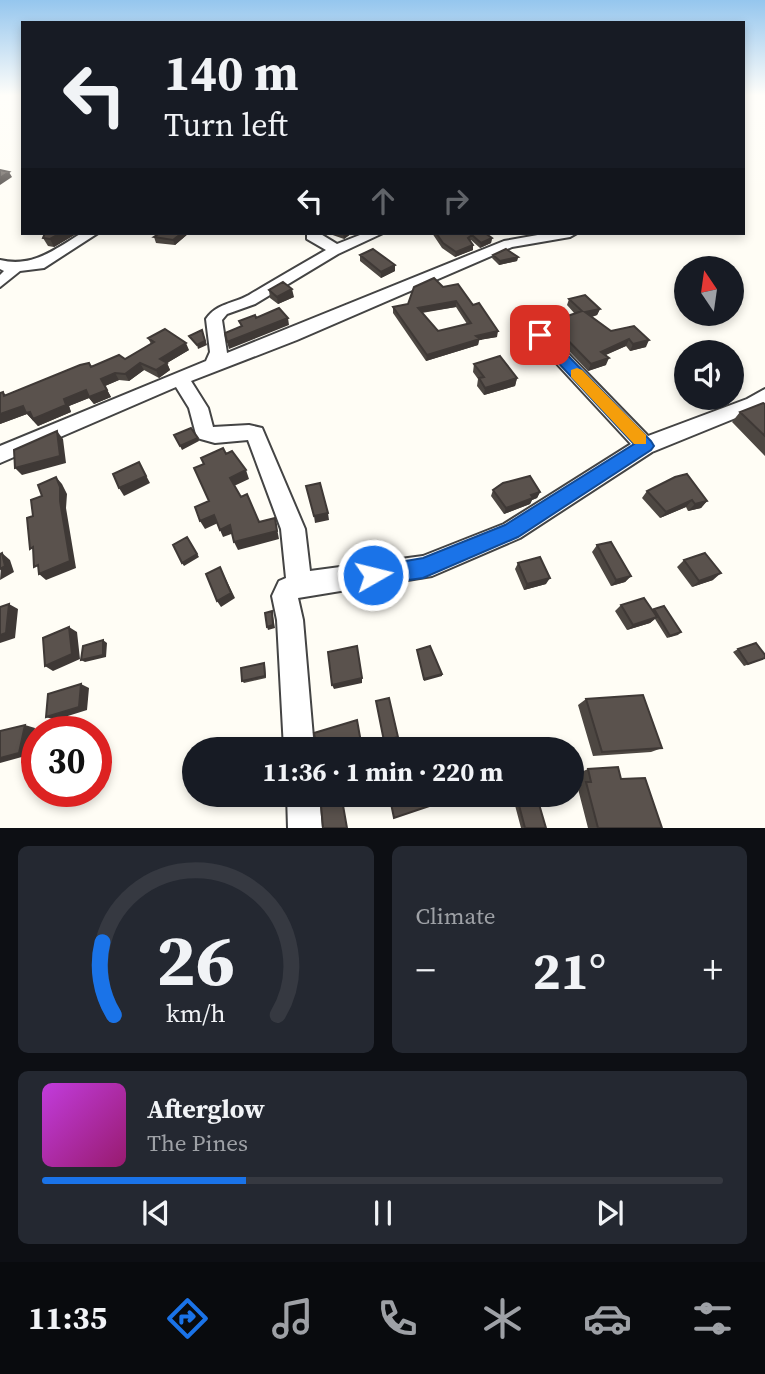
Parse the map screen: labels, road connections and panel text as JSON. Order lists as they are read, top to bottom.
{
  "north": "top",
  "page": {
    "turn": ["140 m", "Turn left"],
    "limit": "30",
    "trip": "11:36 · 1 min · 220 m",
    "tile": "Climate",
    "heat": ["−", "21°", "+"],
    "song": ["Afterglow", "The Pines"],
    "tabs": "11:35",
    "gauge": ["26", "km/h"]
  }
}
